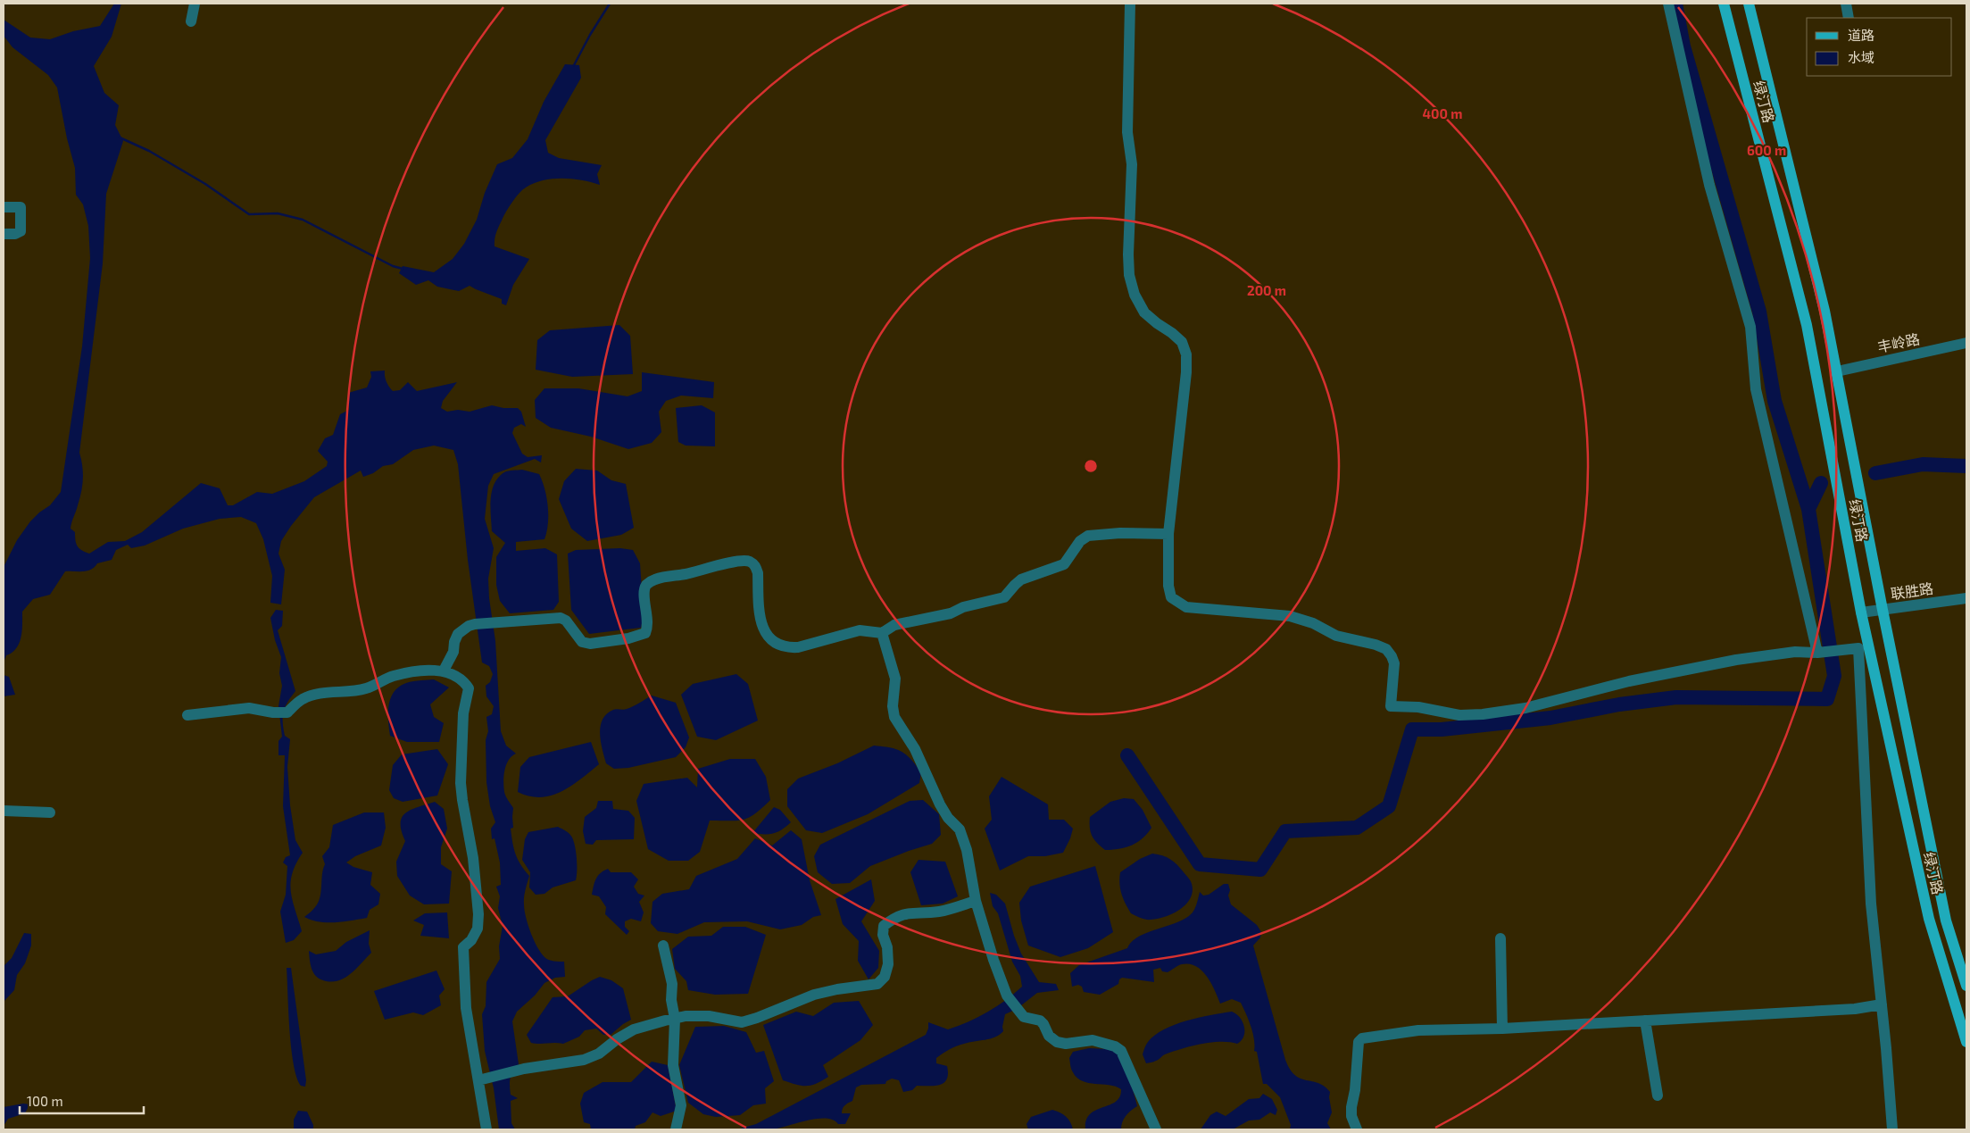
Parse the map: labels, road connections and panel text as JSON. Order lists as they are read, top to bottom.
{
  "streets": {
    "main road": ["绿汀路"],
    "street": ["丰岭路", "联胜路"]
  },
  "crossings": [
    ["绿汀路", "丰岭路"],
    ["绿汀路", "联胜路"]
  ],
  "legend": ["道路", "水域"],
  "scale_bar": "100 m",
  "rings": ["400 m", "600 m", "200 m"]
}
